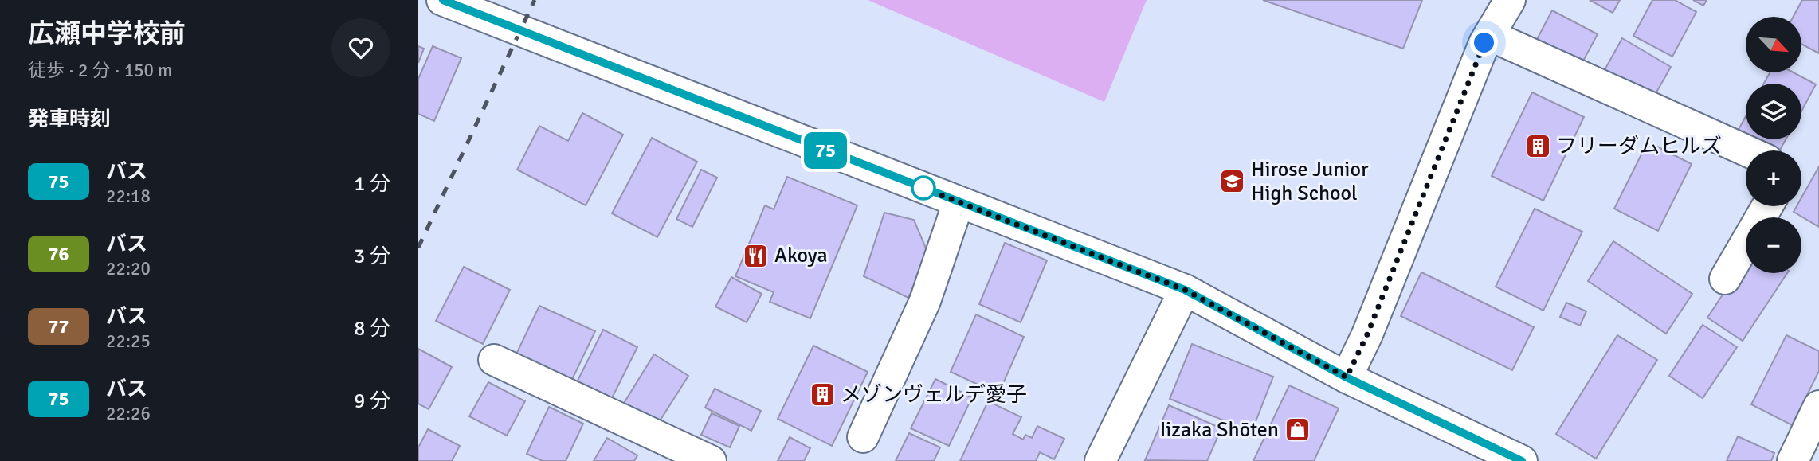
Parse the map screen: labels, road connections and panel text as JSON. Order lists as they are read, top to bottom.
{
  "places": {
    "building": ["フリーダムヒルズ", "メゾンヴェルデ愛子"],
    "school or university": ["Hirose Junior High School"],
    "restaurant": ["Akoya"],
    "shop": ["Iizaka Shōten"]
  },
  "lines": ["bus line 75"],
  "north": "bottom right",
  "page": {
    "heading": [
      ["広瀬中学校前", "徒歩 · 2 分 · 150 m"],
      "発車時刻"
    ],
    "on_map": "75",
    "map_buttons": ["+", "−"],
    "list": [
      {
        "mark": "75",
        "name": "バス",
        "note": "22:18",
        "value": "1 分"
      },
      {
        "mark": "76",
        "name": "バス",
        "note": "22:20",
        "value": "3 分"
      },
      {
        "mark": "77",
        "name": "バス",
        "note": "22:25",
        "value": "8 分"
      },
      {
        "mark": "75",
        "name": "バス",
        "note": "22:26",
        "value": "9 分"
      }
    ]
  }
}
